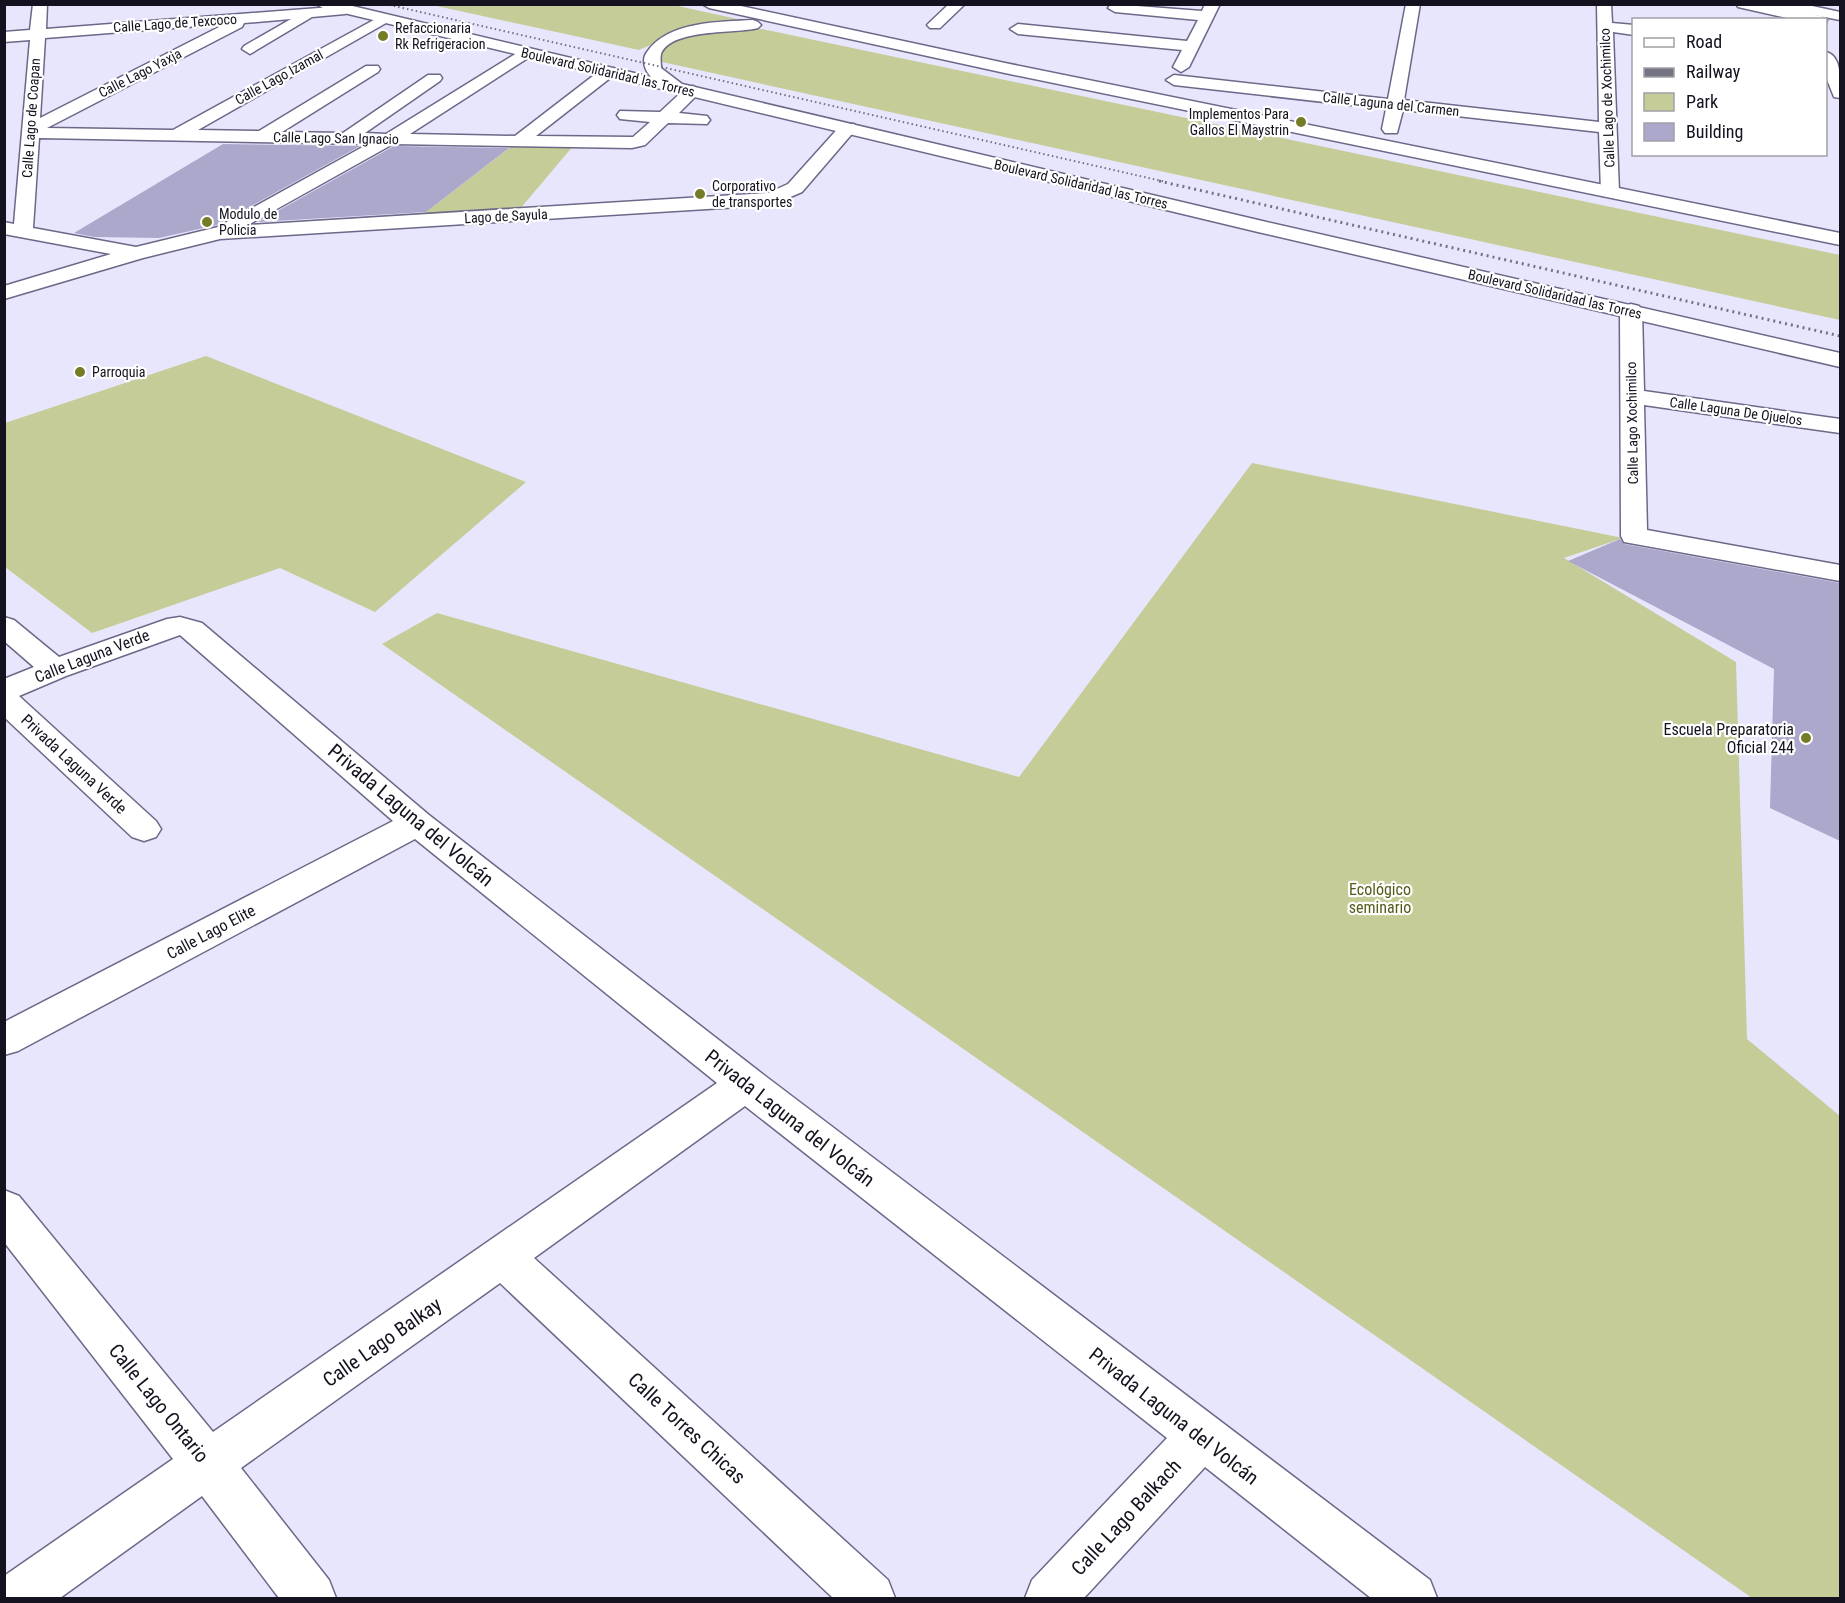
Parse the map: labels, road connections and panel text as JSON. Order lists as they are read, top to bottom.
{
  "streets": {
    "main road": [
      "Calle Lago de Texcoco",
      "Boulevard Solidaridad las Torres",
      "Calle Lago Yaxja",
      "Calle Lago Izamal",
      "Calle Lago de Xochimilco",
      "Calle Laguna del Carmen",
      "Calle Lago de Coapan",
      "Calle Lago San Ignacio",
      "Lago de Sayula",
      "Calle Laguna De Ojuelos",
      "Calle Lago Xochimilco",
      "Calle Laguna Verde",
      "Privada Laguna Verde",
      "Privada Laguna del Volcán",
      "Calle Lago Elite",
      "Calle Lago Balkay",
      "Calle Lago Ontario",
      "Calle Torres Chicas",
      "Calle Lago Balkach"
    ]
  },
  "crossings": [
    ["Calle Lago de Texcoco", "Boulevard Solidaridad las Torres"],
    ["Calle Lago de Texcoco", "Calle Lago Yaxja"],
    ["Calle Lago de Texcoco", "Calle Lago de Coapan"],
    ["Boulevard Solidaridad las Torres", "Calle Lago Izamal"],
    ["Boulevard Solidaridad las Torres", "Lago de Sayula"],
    ["Boulevard Solidaridad las Torres", "Calle Lago Xochimilco"],
    ["Calle Lago Yaxja", "Calle Lago de Coapan"],
    ["Calle Lago Yaxja", "Calle Lago San Ignacio"],
    ["Calle Lago Izamal", "Calle Lago San Ignacio"],
    ["Calle Lago de Xochimilco", "Calle Laguna del Carmen"],
    ["Calle Lago de Coapan", "Calle Lago San Ignacio"],
    ["Calle Laguna De Ojuelos", "Calle Lago Xochimilco"],
    ["Calle Laguna Verde", "Privada Laguna del Volcán"],
    ["Privada Laguna del Volcán", "Calle Lago Elite"],
    ["Privada Laguna del Volcán", "Calle Lago Balkay"],
    ["Privada Laguna del Volcán", "Calle Lago Balkach"],
    ["Calle Lago Balkay", "Calle Lago Ontario"],
    ["Calle Lago Balkay", "Calle Torres Chicas"]
  ],
  "parks": ["Ecológico seminario"],
  "places": [
    "Refaccionaria Rk Refrigeracion",
    "Implementos Para Gallos El Maystrin",
    "Corporativo de transportes",
    "Modulo de Policia",
    "Parroquia",
    "Escuela Preparatoria Oficial 244"
  ],
  "legend": [
    "Road",
    "Railway",
    "Park",
    "Building"
  ]
}
